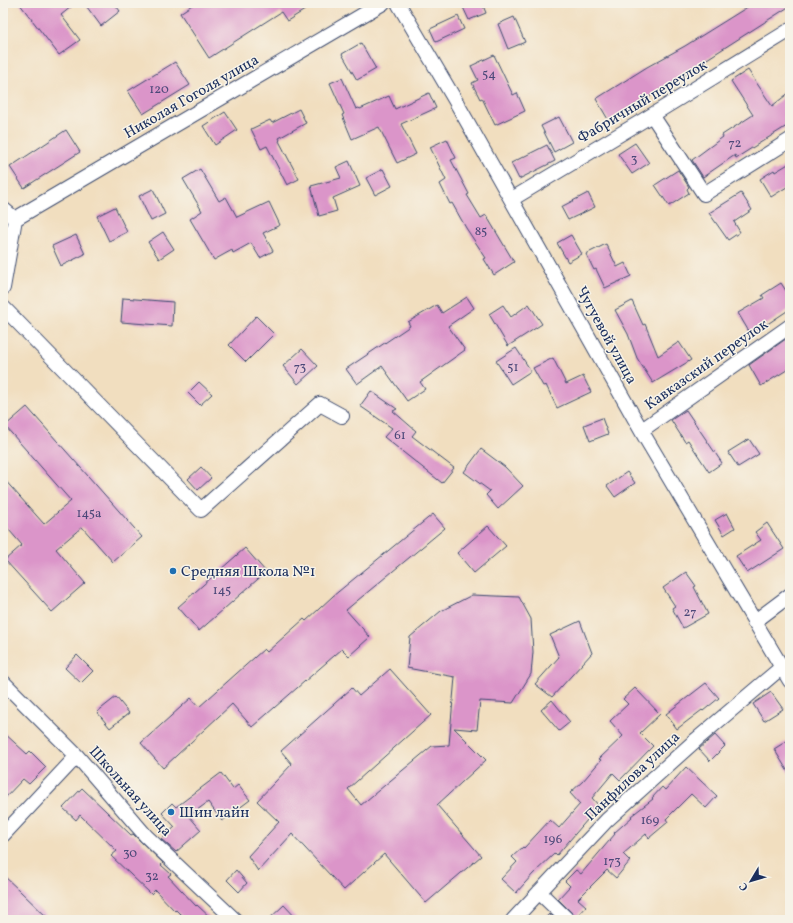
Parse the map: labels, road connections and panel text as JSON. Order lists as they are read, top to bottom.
{
  "streets": {
    "street": [
      "Николая Гоголя улица",
      "Фабричный переулок",
      "Чугуевой улица",
      "Кавказский переулок",
      "Панфилова улица",
      "Школьная улица"
    ]
  },
  "crossings": [
    ["Фабричный переулок", "Чугуевой улица"],
    ["Чугуевой улица", "Кавказский переулок"],
    ["Чугуевой улица", "Панфилова улица"]
  ],
  "places": ["Средняя Школа №1", "Шин лайн"],
  "house_numbers": [
    "54",
    "120",
    "72",
    "3",
    "85",
    "73",
    "51",
    "61",
    "145а",
    "145",
    "27",
    "169",
    "196",
    "30",
    "173",
    "32"
  ],
  "north": "bottom left"
}
